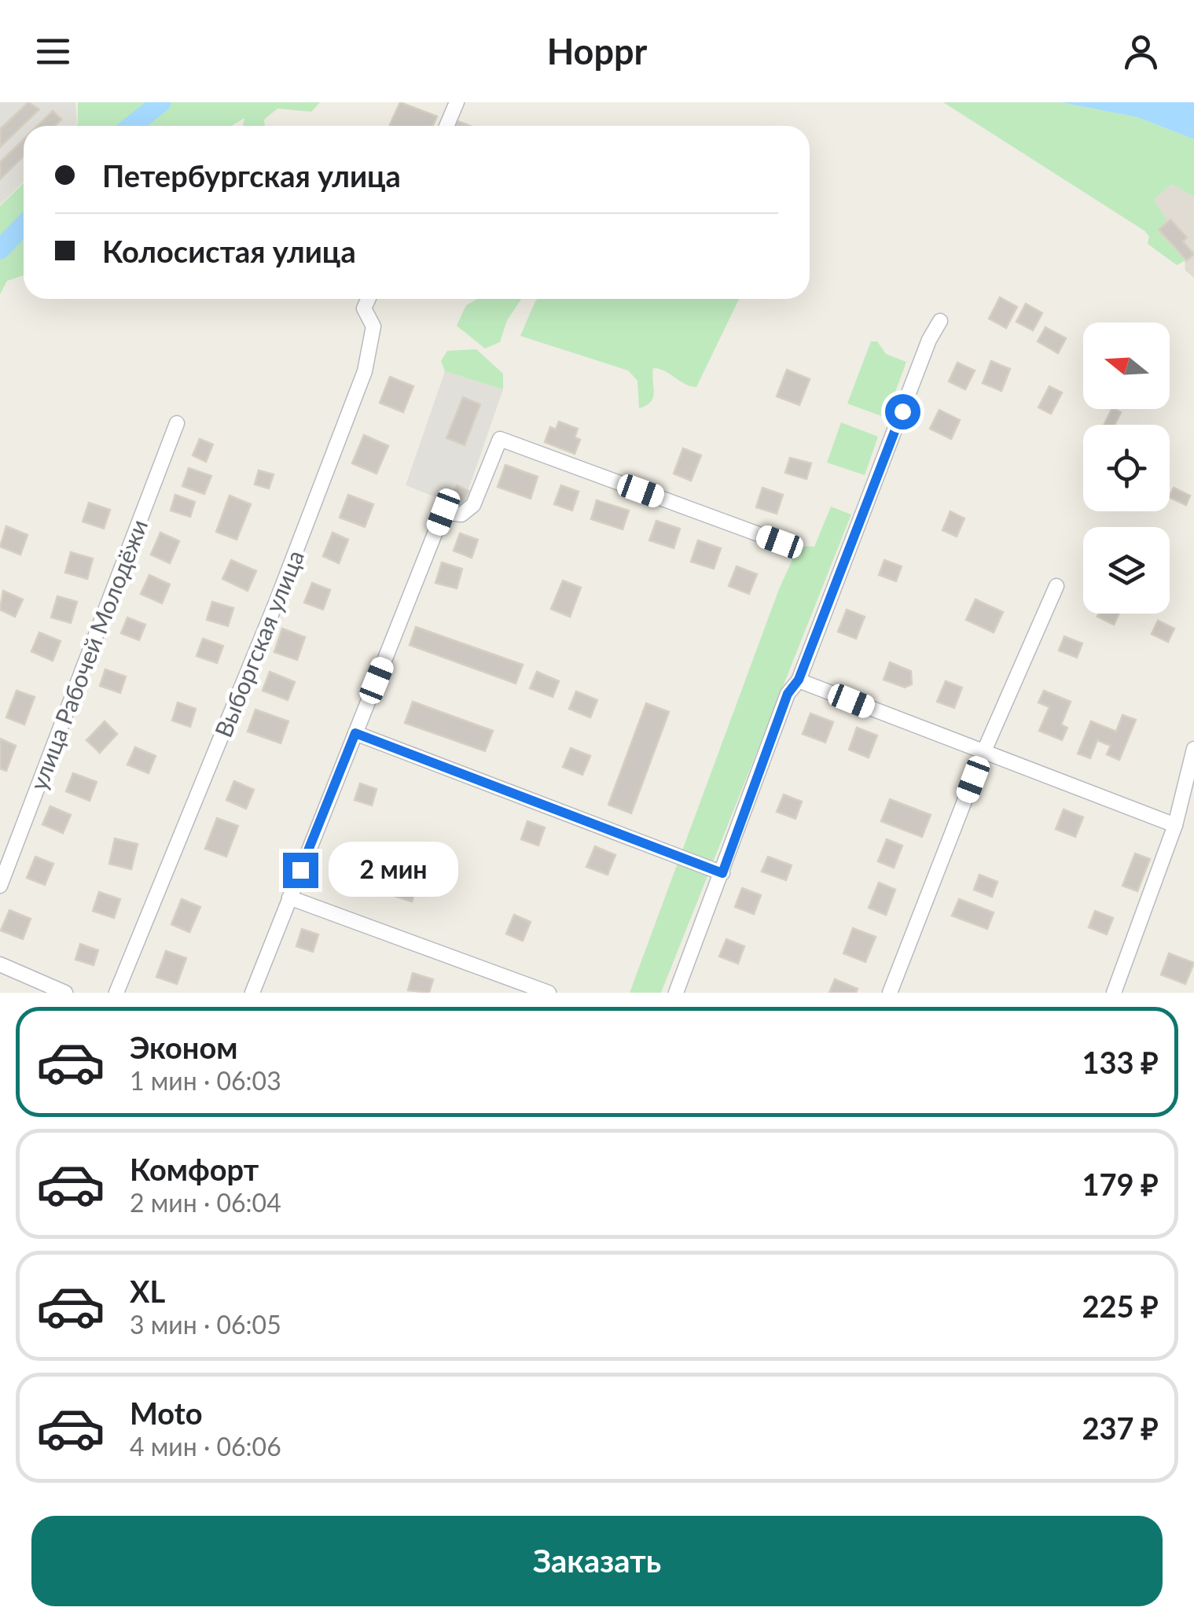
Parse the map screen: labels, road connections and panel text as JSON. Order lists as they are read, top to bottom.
{
  "streets": {
    "street": ["Выборгская улица", "улица Рабочей Молодёжи"]
  },
  "north": "left",
  "page": {
    "header": "Hoppr",
    "banner": ["Петербургская улица", "Колосистая улица"],
    "bubble": "2 мин",
    "list": [
      {
        "name": "Эконом",
        "note": "1 мин · 06:03",
        "value": "133 ₽"
      },
      {
        "name": "Комфорт",
        "note": "2 мин · 06:04",
        "value": "179 ₽"
      },
      {
        "name": "XL",
        "note": "3 мин · 06:05",
        "value": "225 ₽"
      },
      {
        "name": "Moto",
        "note": "4 мин · 06:06",
        "value": "237 ₽"
      }
    ],
    "buttons": "Заказать"
  }
}
